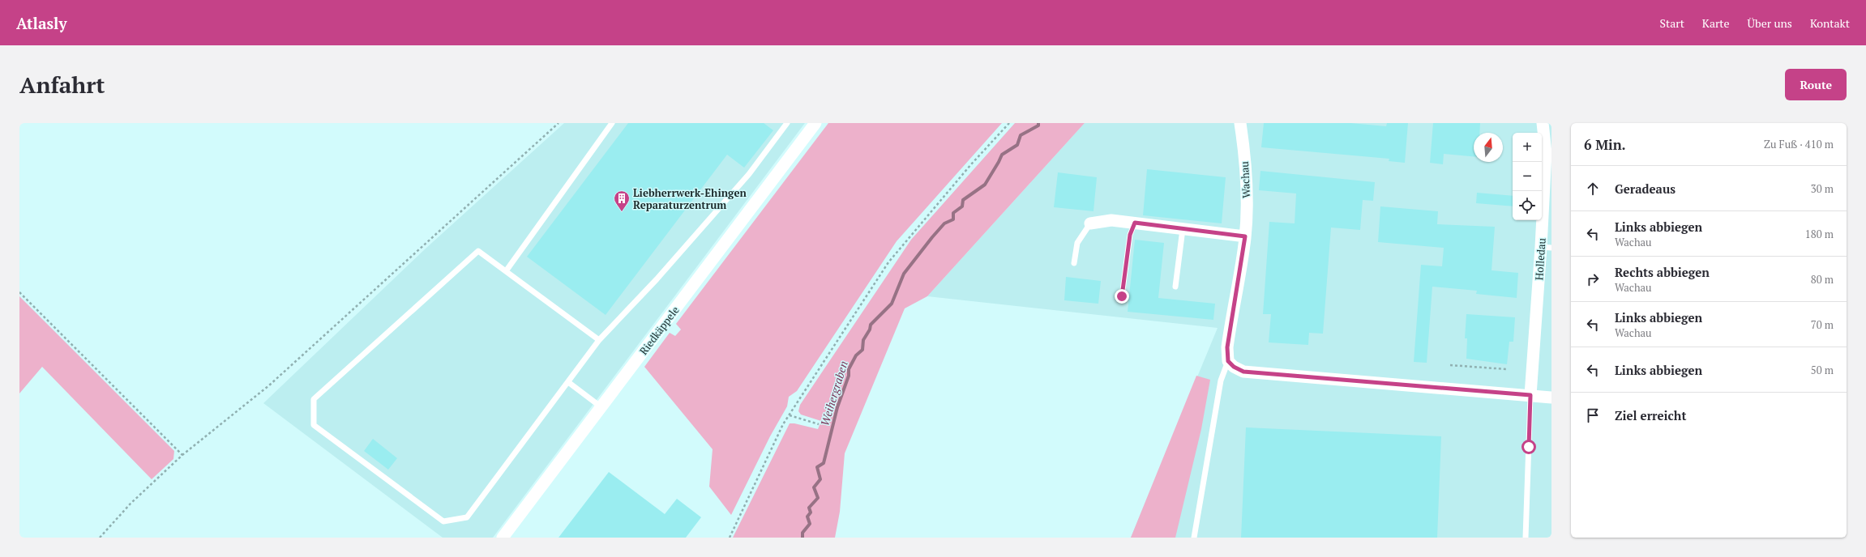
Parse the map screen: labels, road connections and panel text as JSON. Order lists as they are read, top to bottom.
{
  "streets": {
    "street": ["Wachau", "Holledau", "Riedkäppele"]
  },
  "water": ["Weihergraben"],
  "places": {
    "building": ["Liebherrwerk-Ehingen Reparaturzentrum"]
  },
  "north": "top",
  "page": {
    "header": "Atlasly",
    "nav": [
      "Start",
      "Karte",
      "Über uns",
      "Kontakt"
    ],
    "buttons": "Route",
    "title": "Anfahrt",
    "heading": ["6 Min.", "Zu Fuß · 410 m"],
    "map_buttons": ["+", "−"],
    "list": [
      ["Geradeaus", "30 m"],
      ["Links abbiegen", "Wachau", "180 m"],
      ["Rechts abbiegen", "Wachau", "80 m"],
      ["Links abbiegen", "Wachau", "70 m"],
      ["Links abbiegen", "50 m"],
      "Ziel erreicht"
    ]
  }
}
